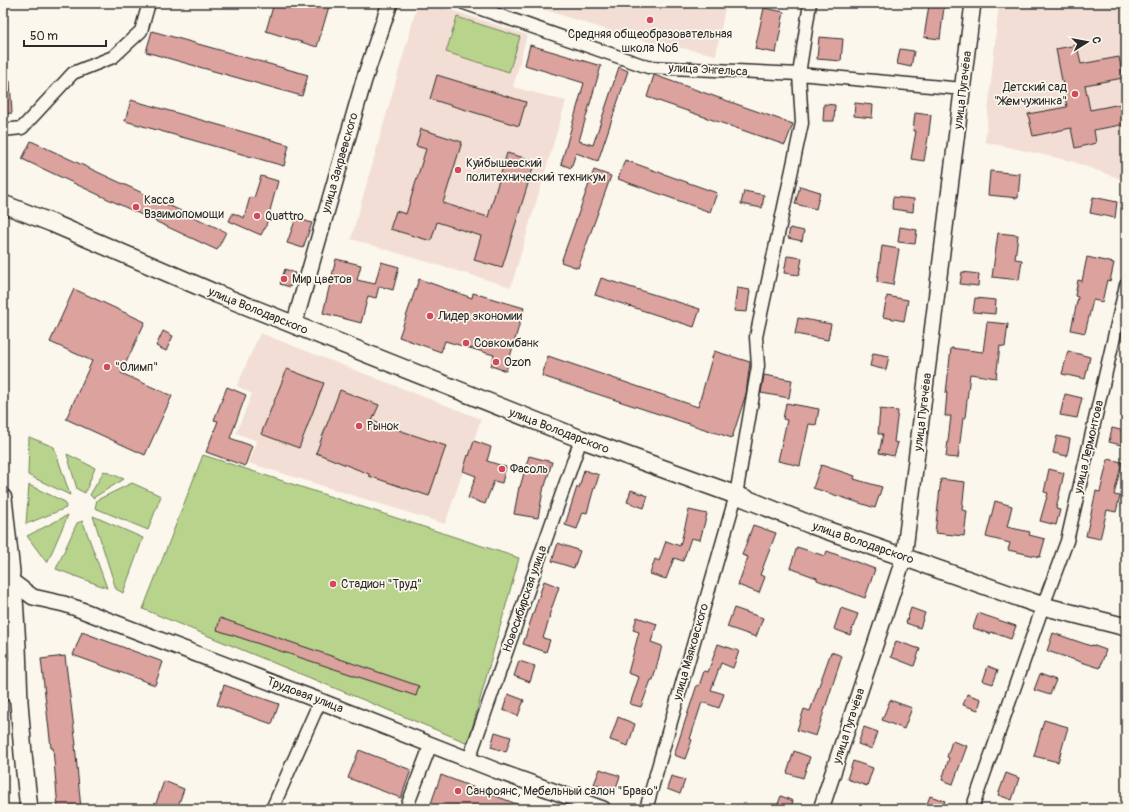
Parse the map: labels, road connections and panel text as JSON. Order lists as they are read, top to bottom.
{
  "streets": {
    "main road": ["улица Володарского"],
    "street": [
      "улица Энгельса",
      "улица Пугачёва",
      "улица Закраевского",
      "улица Лермонтова",
      "Новосибирская улица",
      "улица Маяковского",
      "Трудовая улица"
    ]
  },
  "crossings": [
    ["улица Энгельса", "улица Пугачёва"],
    ["улица Энгельса", "улица Маяковского"],
    ["улица Пугачёва", "улица Володарского"],
    ["улица Закраевского", "улица Володарского"],
    ["улица Володарского", "улица Лермонтова"],
    ["улица Володарского", "Новосибирская улица"],
    ["улица Володарского", "улица Маяковского"],
    ["Новосибирская улица", "Трудовая улица"]
  ],
  "places": [
    "Средняя общеобразовательная школа №6",
    "Детский сад \"Жемчужинка\"",
    "Куйбышевский политехнический техникум",
    "Касса Взаимопомощи",
    "Quattro",
    "Мир цветов",
    "Лидер экономии",
    "Совкомбанк",
    "Ozon",
    "\"Олимп\"",
    "Рынок",
    "Фасоль",
    "Стадион \"Труд\"",
    "Санфоянс, Мебельный салон \"Браво\""
  ],
  "scale_bar": "50 m",
  "north": "right"
}
